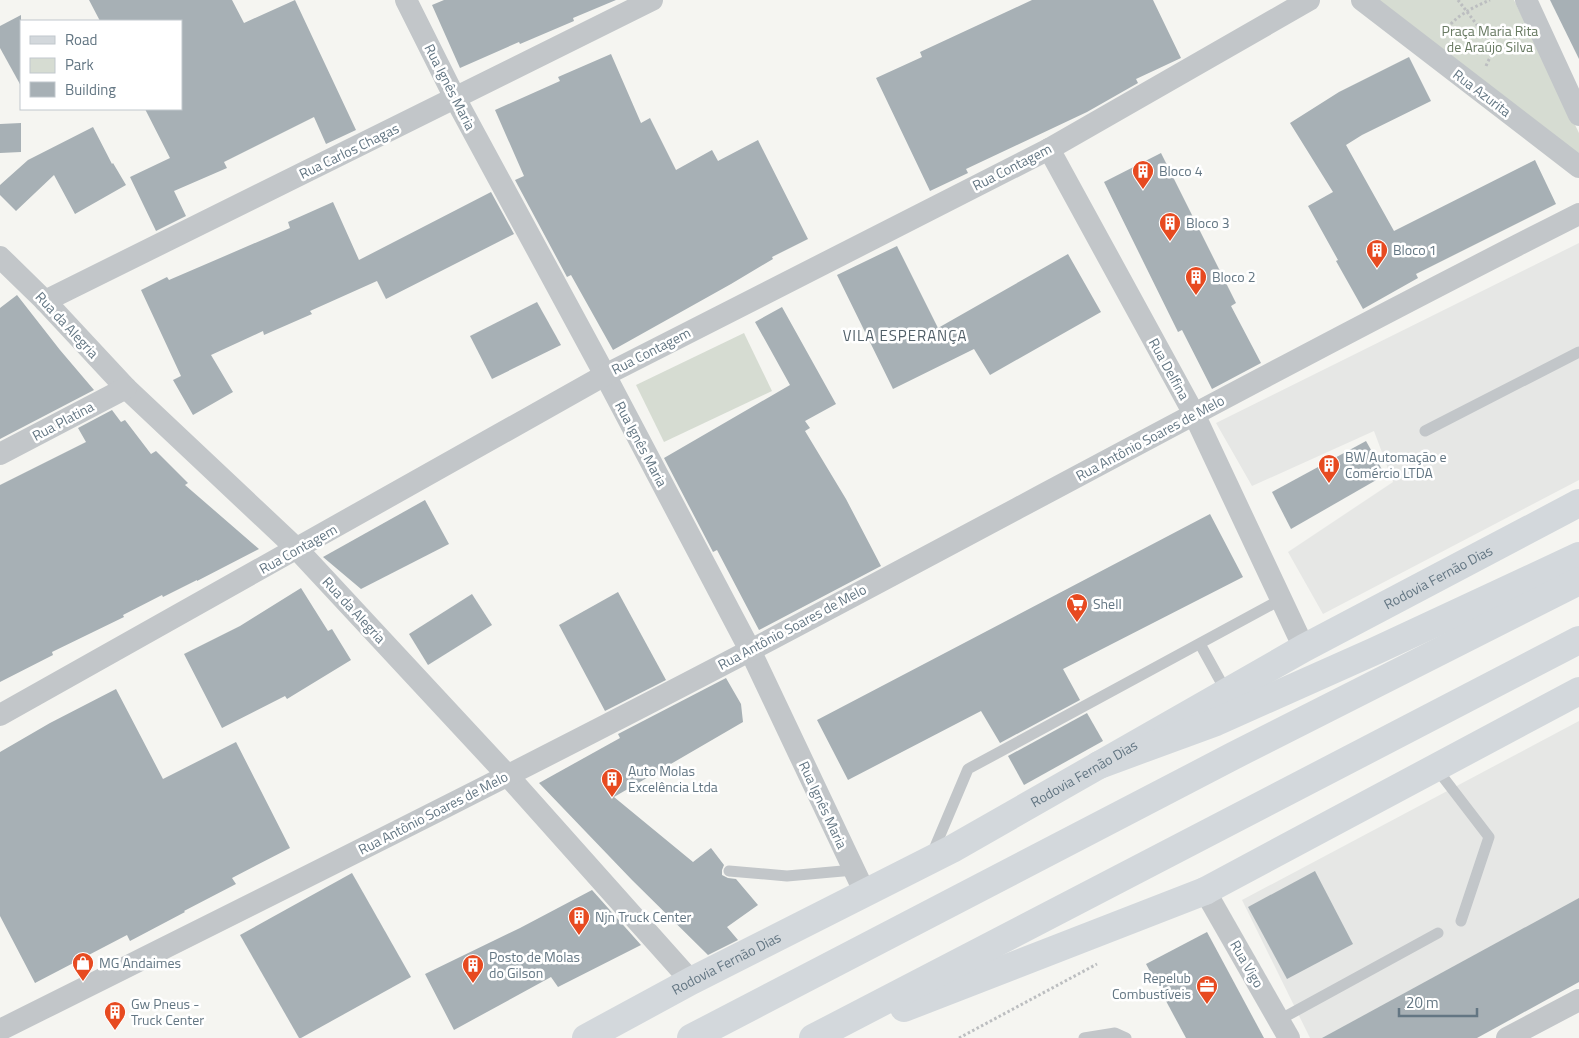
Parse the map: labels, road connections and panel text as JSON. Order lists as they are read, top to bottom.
{
  "streets": {
    "main road": ["Rodovia Fernão Dias"],
    "street": [
      "Rua Ignês Maria",
      "Rua Azurita",
      "Rua Carlos Chagas",
      "Rua Contagem",
      "Rua da Alegria",
      "Rua Delfina",
      "Rua Platina",
      "Rua Antônio Soares de Melo",
      "Rua Vigo"
    ]
  },
  "crossings": [
    ["Rua Ignês Maria", "Rua Carlos Chagas"],
    ["Rua Ignês Maria", "Rua Contagem"],
    ["Rua Ignês Maria", "Rua Antônio Soares de Melo"],
    ["Rua Ignês Maria", "Rodovia Fernão Dias"],
    ["Rua Carlos Chagas", "Rua da Alegria"],
    ["Rua Contagem", "Rua da Alegria"],
    ["Rua Contagem", "Rua Delfina"],
    ["Rua da Alegria", "Rua Platina"],
    ["Rua da Alegria", "Rua Antônio Soares de Melo"],
    ["Rua da Alegria", "Rodovia Fernão Dias"],
    ["Rua Delfina", "Rua Antônio Soares de Melo"],
    ["Rua Delfina", "Rodovia Fernão Dias"]
  ],
  "districts": ["VILA ESPERANÇA"],
  "parks": ["Praça Maria Rita de Araújo Silva"],
  "places": {
    "building": [
      "Bloco 4",
      "Bloco 3",
      "Bloco 1",
      "Bloco 2",
      "BW Automação e Comércio LTDA",
      "Auto Molas Excelência Ltda",
      "Njn Truck Center",
      "Posto de Molas do Gilson",
      "Gw Pneus - Truck Center"
    ],
    "supermarket": ["Shell"],
    "shop": ["MG Andaimes"],
    "office": ["Repelub Combustíveis"]
  },
  "legend": ["Road", "Park", "Building"],
  "scale_bar": "20 m"
}
